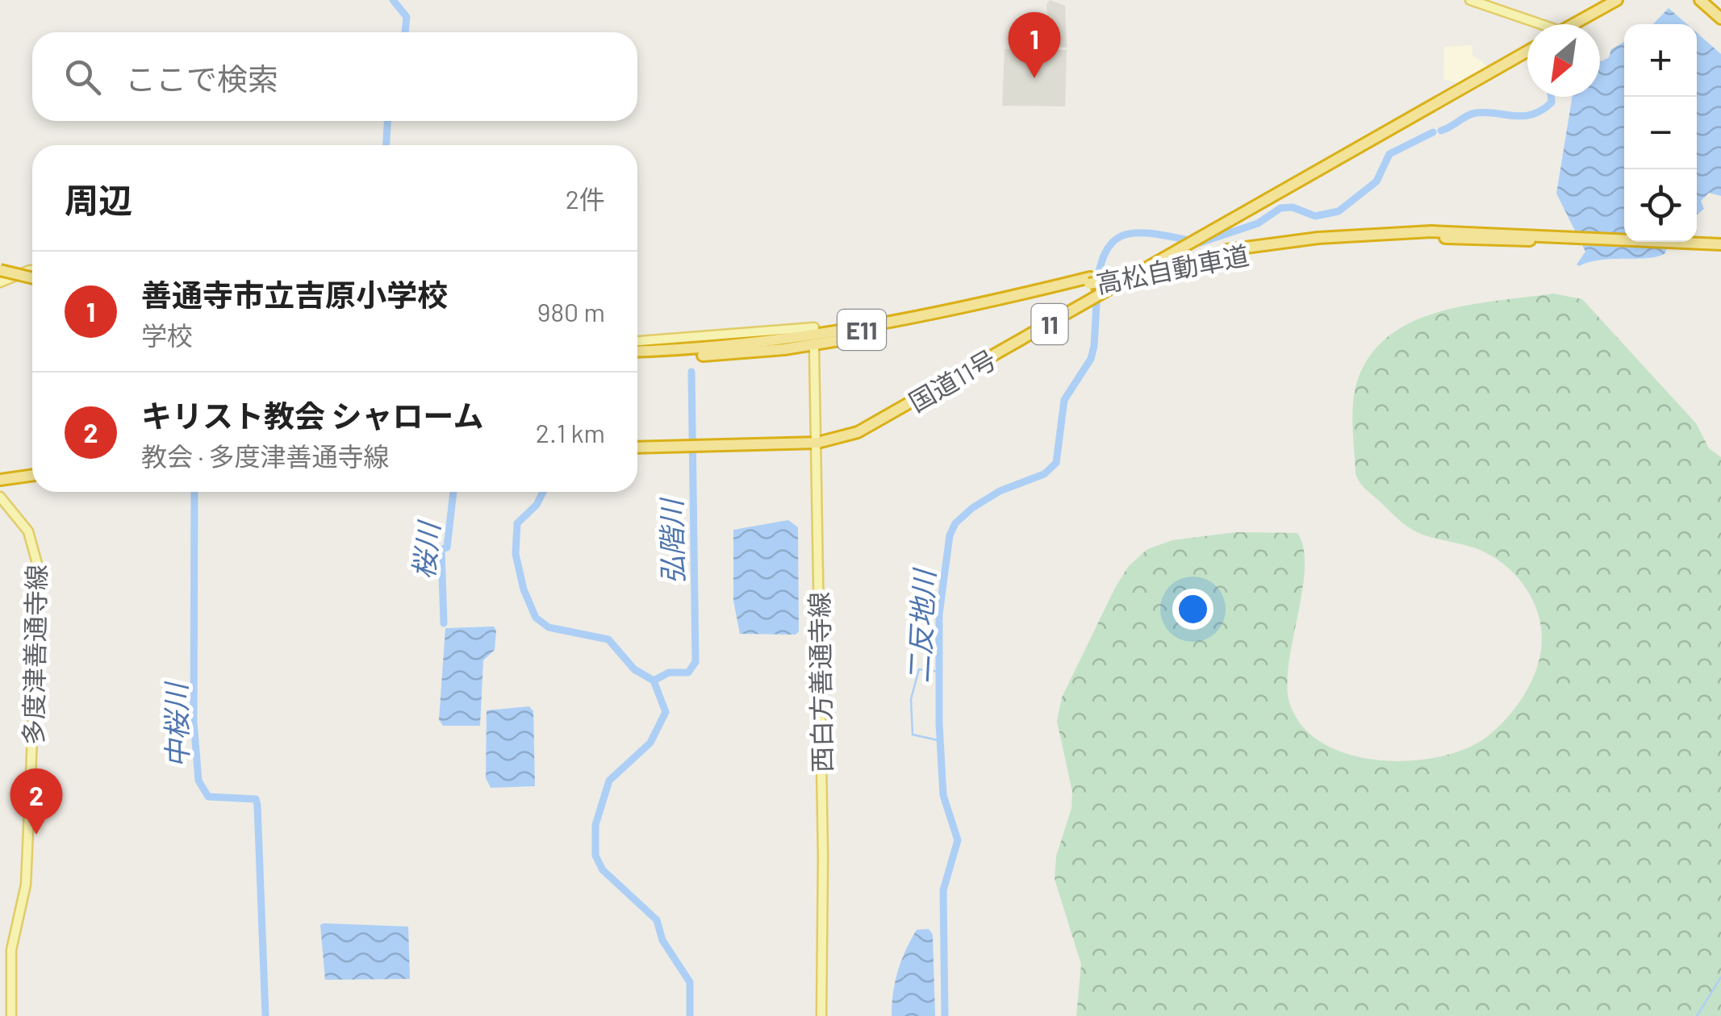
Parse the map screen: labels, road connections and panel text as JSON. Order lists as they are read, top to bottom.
{
  "streets": {
    "highway": [
      "高松自動車道",
      "11",
      "E11",
      "国道11号"
    ],
    "main road": ["多度津善通寺線", "西白方善通寺線"]
  },
  "crossings": [
    ["国道11号", "西白方善通寺線"]
  ],
  "water": [
    "弘階川",
    "桜川",
    "二反地川",
    "中桜川"
  ],
  "north": "bottom left",
  "page": {
    "pins": ["1", "2"],
    "map_buttons": ["+", "−"],
    "search": "ここで検索",
    "heading": ["周辺", "2件"],
    "list": [
      {
        "mark": "1",
        "name": "善通寺市立吉原小学校",
        "note": "学校",
        "value": "980 m"
      },
      {
        "mark": "2",
        "name": "キリスト教会 シャローム",
        "note": "教会 · 多度津善通寺線",
        "value": "2.1 km"
      }
    ]
  }
}
